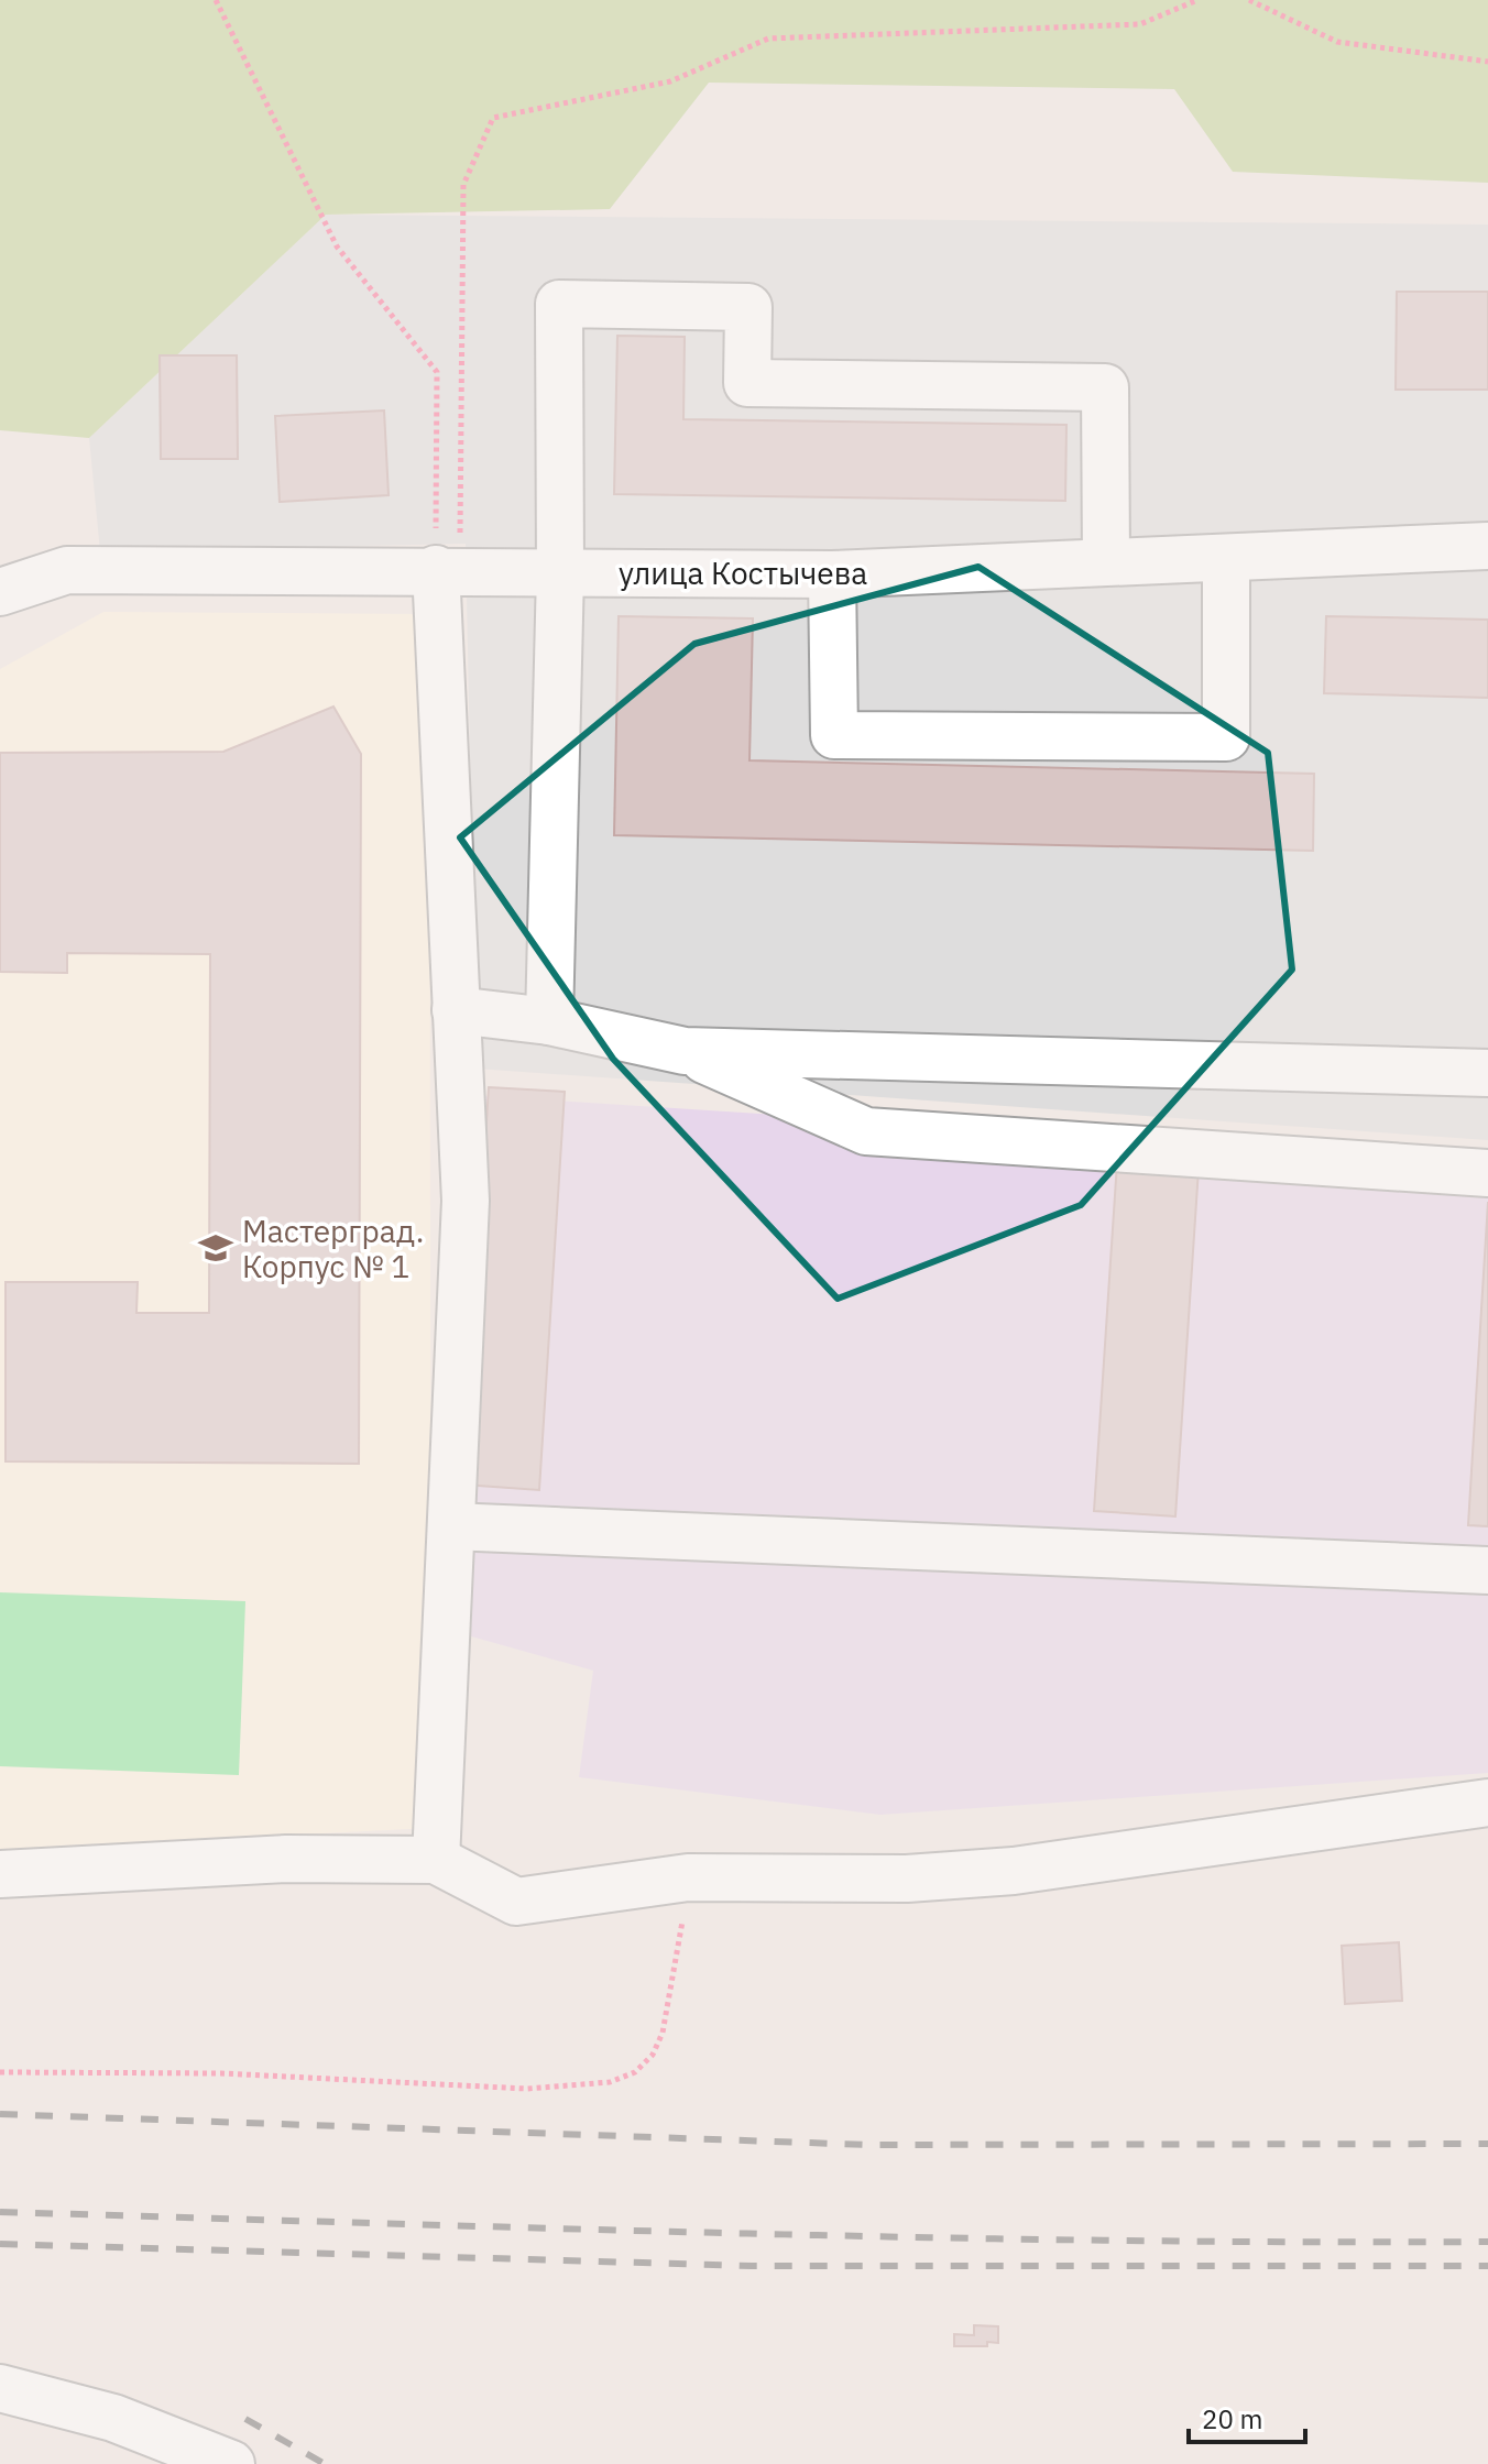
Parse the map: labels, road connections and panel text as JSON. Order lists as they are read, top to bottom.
{
  "streets": {
    "street": ["улица Костычева"]
  },
  "places": {
    "school or university": ["Мастерград. Корпус № 1"]
  },
  "scale_bar": "20 m"
}
